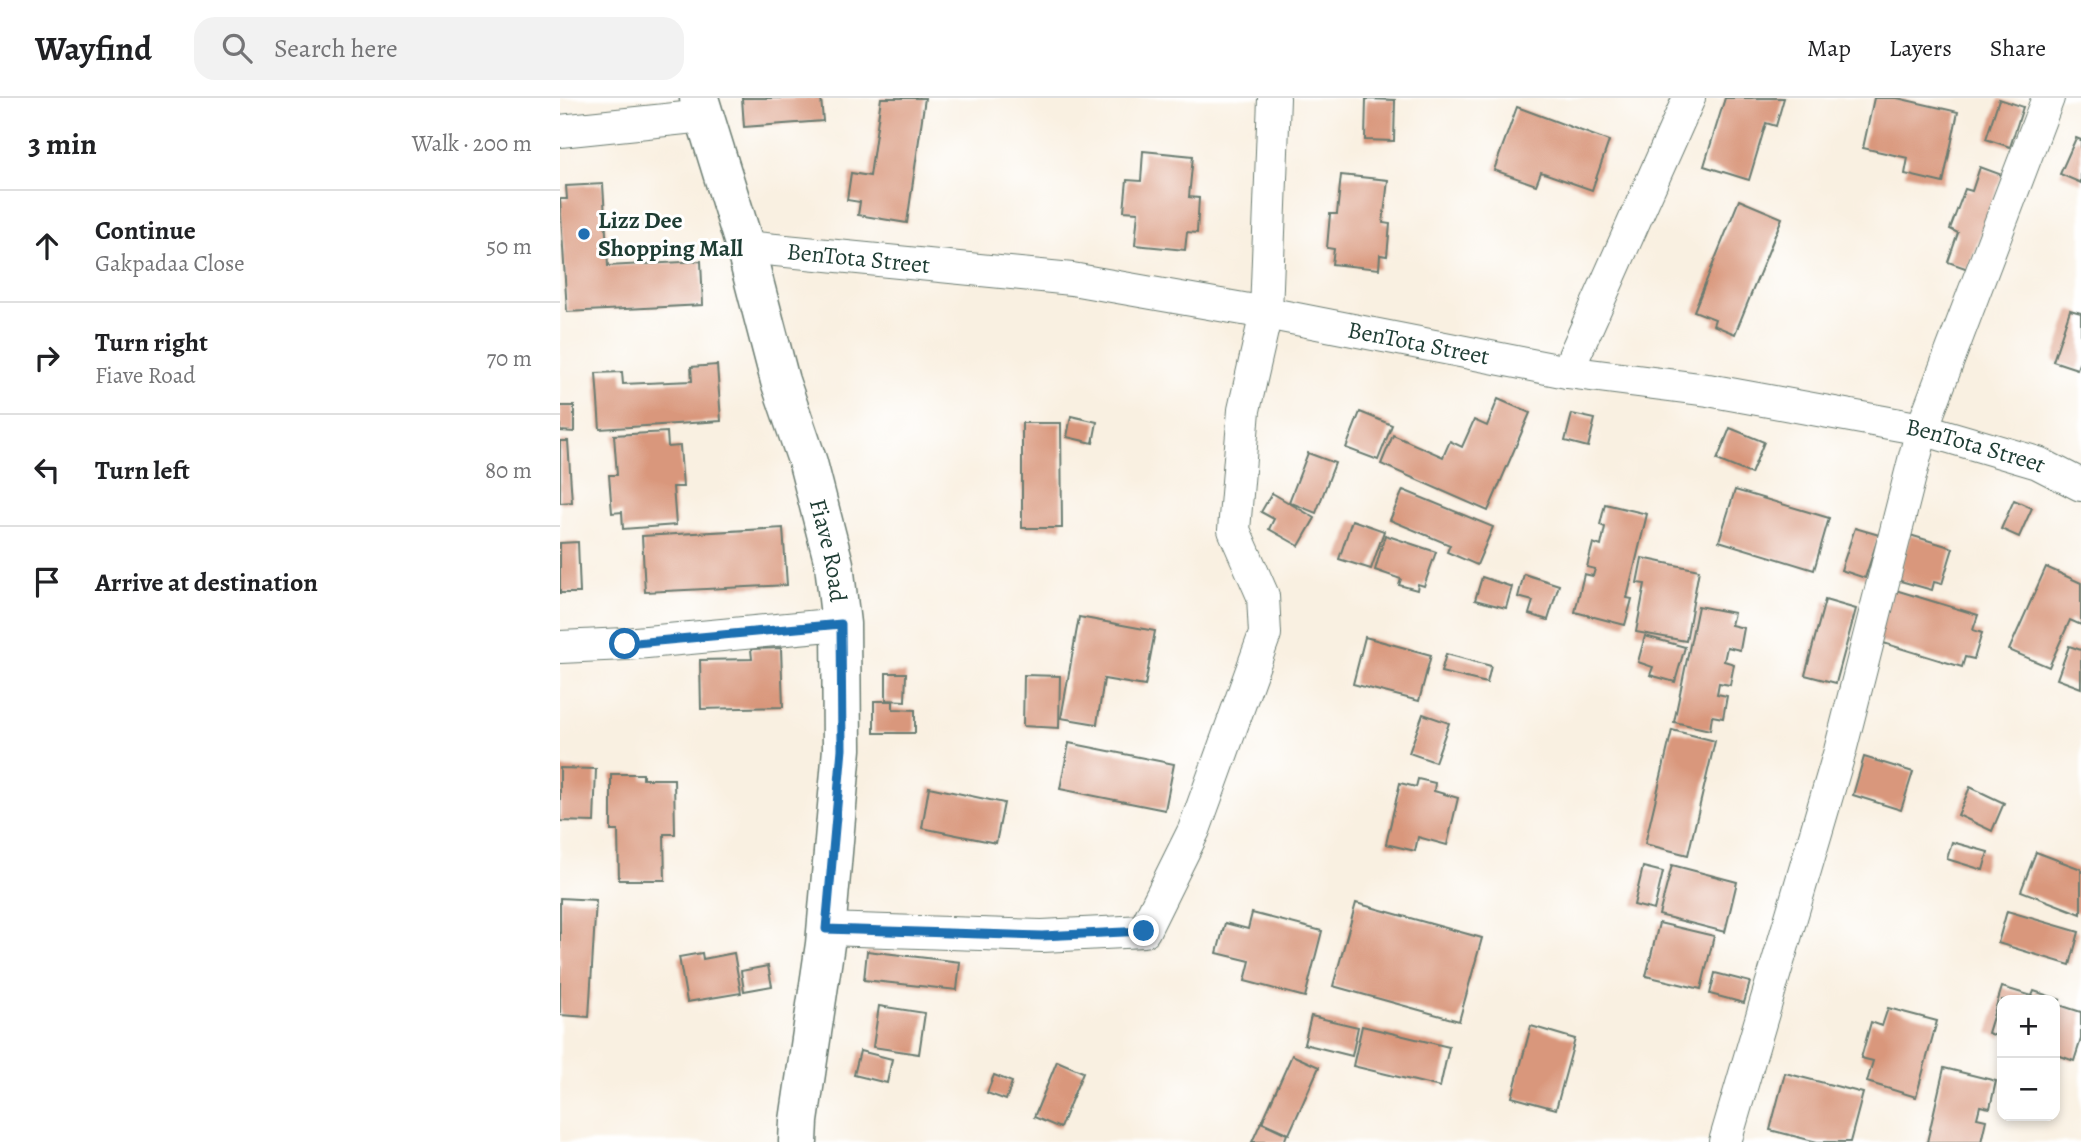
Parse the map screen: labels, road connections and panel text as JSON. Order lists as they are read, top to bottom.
{
  "streets": {
    "street": ["BenTota Street", "Fiave Road"]
  },
  "crossings": [
    ["BenTota Street", "Fiave Road"]
  ],
  "places": ["Lizz Dee Shopping Mall"],
  "page": {
    "header": "Wayfind",
    "search": "Search here",
    "nav": ["Map", "Layers", "Share"],
    "heading": ["3 min", "Walk · 200 m"],
    "list": [
      ["Continue", "Gakpadaa Close", "50 m"],
      ["Turn right", "Fiave Road", "70 m"],
      ["Turn left", "80 m"],
      "Arrive at destination"
    ],
    "map_buttons": ["+", "−"]
  }
}
